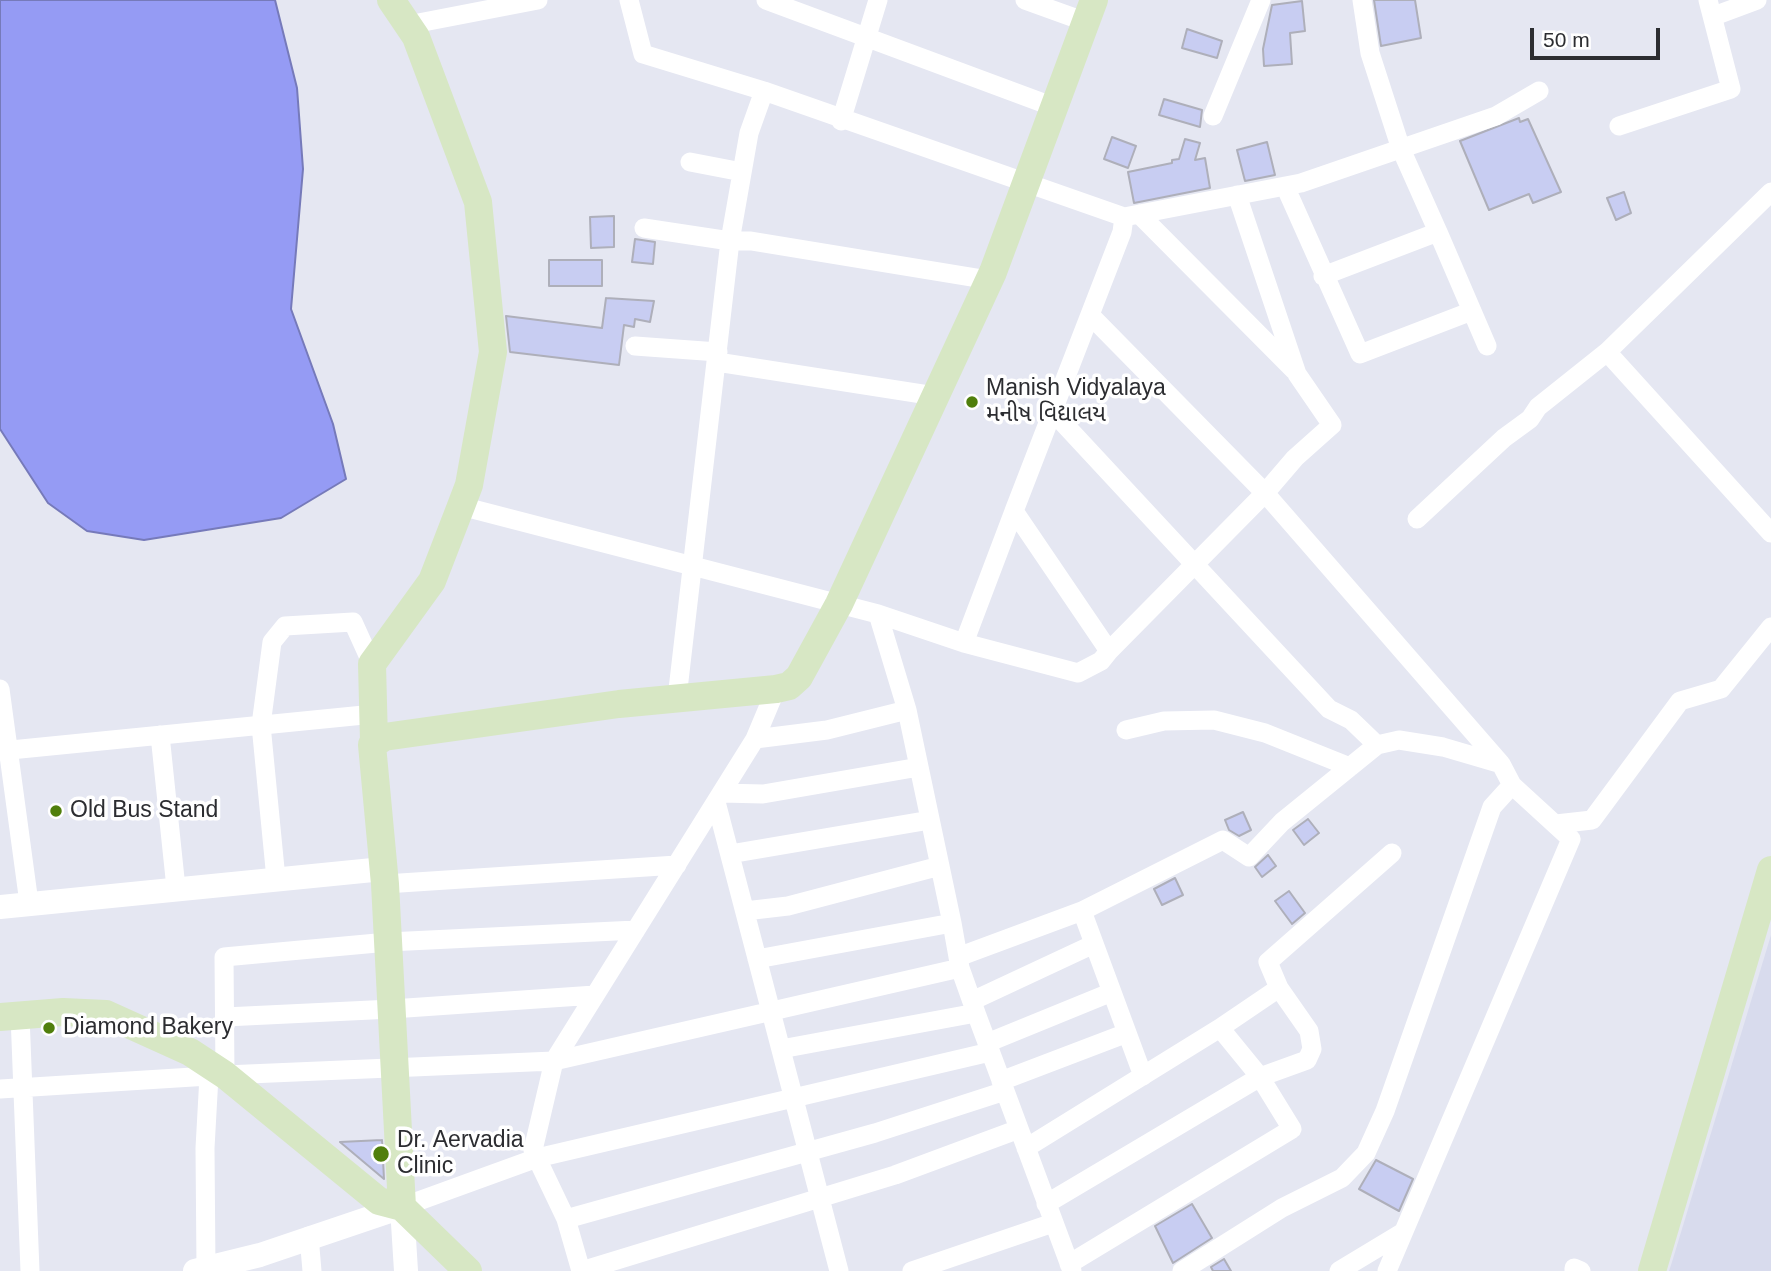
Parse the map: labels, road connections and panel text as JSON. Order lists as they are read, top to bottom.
{
  "places": [
    "Manish Vidyalaya મનીષ વિદ્યાલય",
    "Old Bus Stand",
    "Diamond Bakery",
    "Dr. Aervadia Clinic"
  ],
  "scale_bar": "50 m"
}
